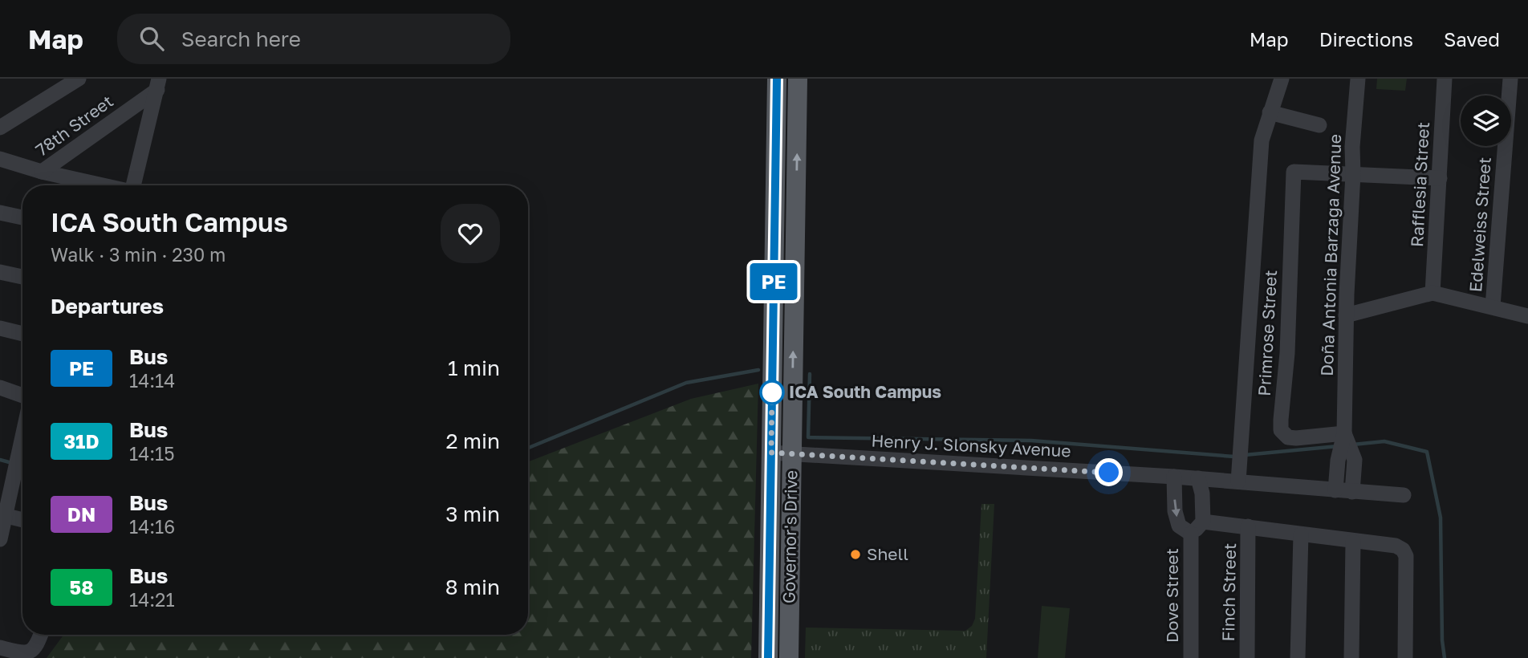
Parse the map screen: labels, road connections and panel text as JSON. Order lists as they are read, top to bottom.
{
  "streets": {
    "main road": ["Governor's Drive"],
    "street": [
      "78th Street",
      "Rafflesia Street",
      "Edelweiss Street",
      "Doña Antonia Barzaga Avenue",
      "Primrose Street",
      "Henry J. Slonsky Avenue",
      "Finch Street",
      "Dove Street"
    ]
  },
  "crossings": [
    ["Doña Antonia Barzaga Avenue", "Primrose Street"],
    ["Doña Antonia Barzaga Avenue", "Henry J. Slonsky Avenue"],
    ["Henry J. Slonsky Avenue", "Governor's Drive"],
    ["Henry J. Slonsky Avenue", "Dove Street"]
  ],
  "places": ["ICA South Campus", "Shell"],
  "lines": ["bus line PE"],
  "page": {
    "header": "Map",
    "search": "Search here",
    "nav": ["Map", "Directions", "Saved"],
    "on_map": "PE",
    "heading": [
      ["ICA South Campus", "Walk · 3 min · 230 m"],
      "Departures"
    ],
    "list": [
      {
        "mark": "PE",
        "name": "Bus",
        "note": "14:14",
        "value": "1 min"
      },
      {
        "mark": "31D",
        "name": "Bus",
        "note": "14:15",
        "value": "2 min"
      },
      {
        "mark": "DN",
        "name": "Bus",
        "note": "14:16",
        "value": "3 min"
      },
      {
        "mark": "58",
        "name": "Bus",
        "note": "14:21",
        "value": "8 min"
      }
    ]
  }
}
